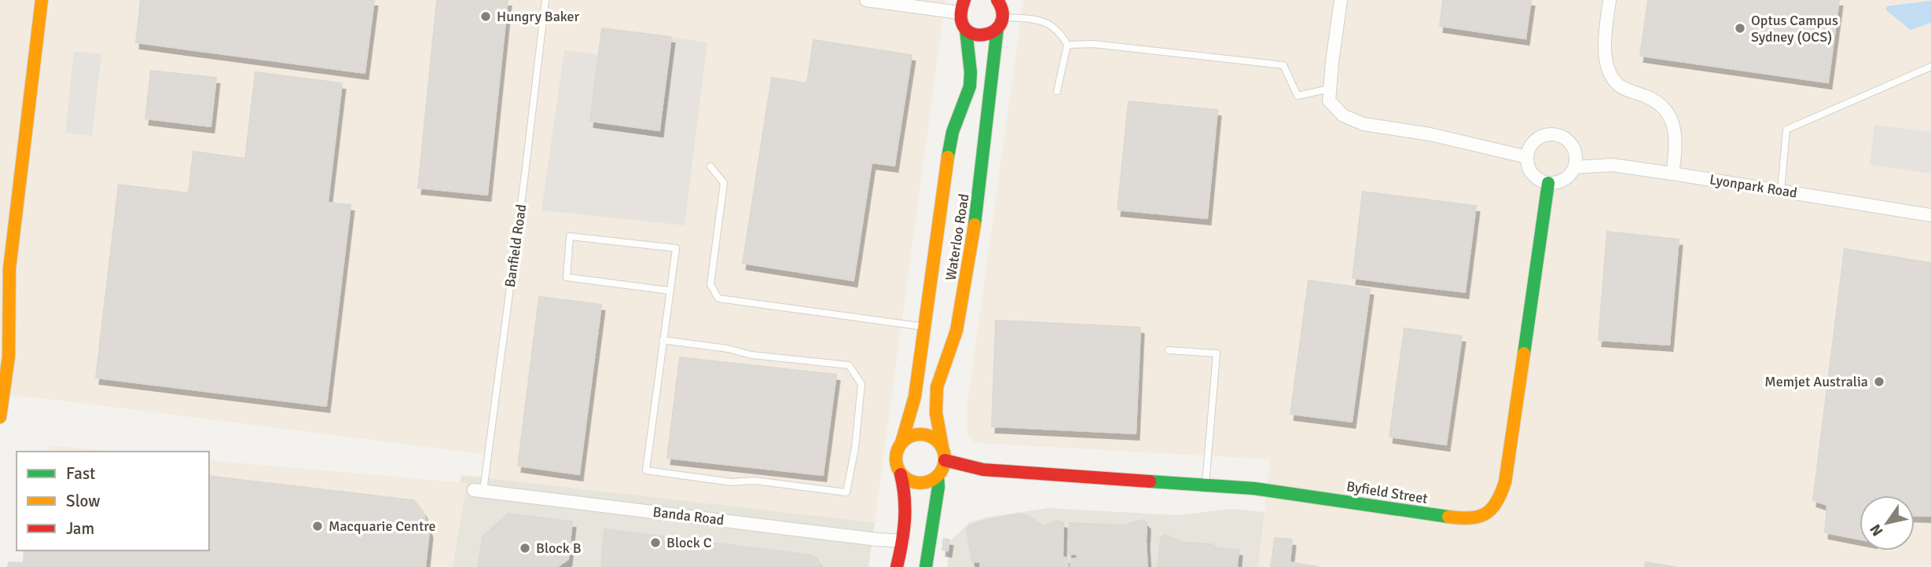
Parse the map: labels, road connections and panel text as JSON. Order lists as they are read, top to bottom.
{
  "streets": {
    "street": [
      "Lyonpark Road",
      "Waterloo Road",
      "Byfield Street",
      "Banda Road"
    ],
    "lane": ["Banfield Road"]
  },
  "crossings": [
    ["Lyonpark Road", "Byfield Street"],
    ["Waterloo Road", "Byfield Street"],
    ["Banfield Road", "Banda Road"]
  ],
  "places": [
    "Hungry Baker",
    "Optus Campus Sydney (OCS)",
    "Memjet Australia",
    "Macquarie Centre",
    "Block C",
    "Block B"
  ],
  "legend": ["Fast", "Slow", "Jam"],
  "north": "bottom left"
}
